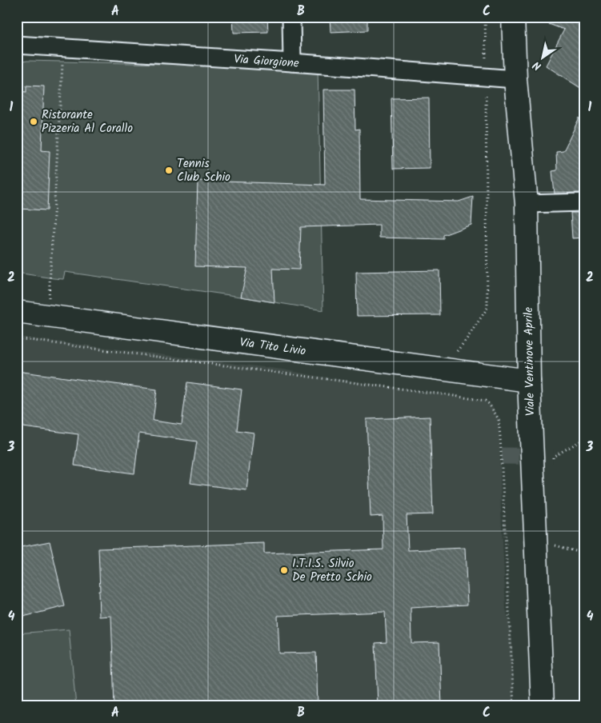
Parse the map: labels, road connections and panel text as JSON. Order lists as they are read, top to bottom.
{
  "streets": {
    "main road": ["Via Tito Livio", "Viale Ventinove Aprile"],
    "street": ["Via Giorgione"]
  },
  "crossings": [
    ["Via Giorgione", "Viale Ventinove Aprile"],
    ["Via Tito Livio", "Viale Ventinove Aprile"]
  ],
  "places": ["Ristorante Pizzeria Al Corallo", "Tennis Club Schio", "I.T.I.S. Silvio De Pretto Schio"],
  "north": "bottom left",
  "grid": {
    "columns": ["A", "B", "C"],
    "rows": [
      "1",
      "2",
      "3",
      "4"
    ]
  }
}
